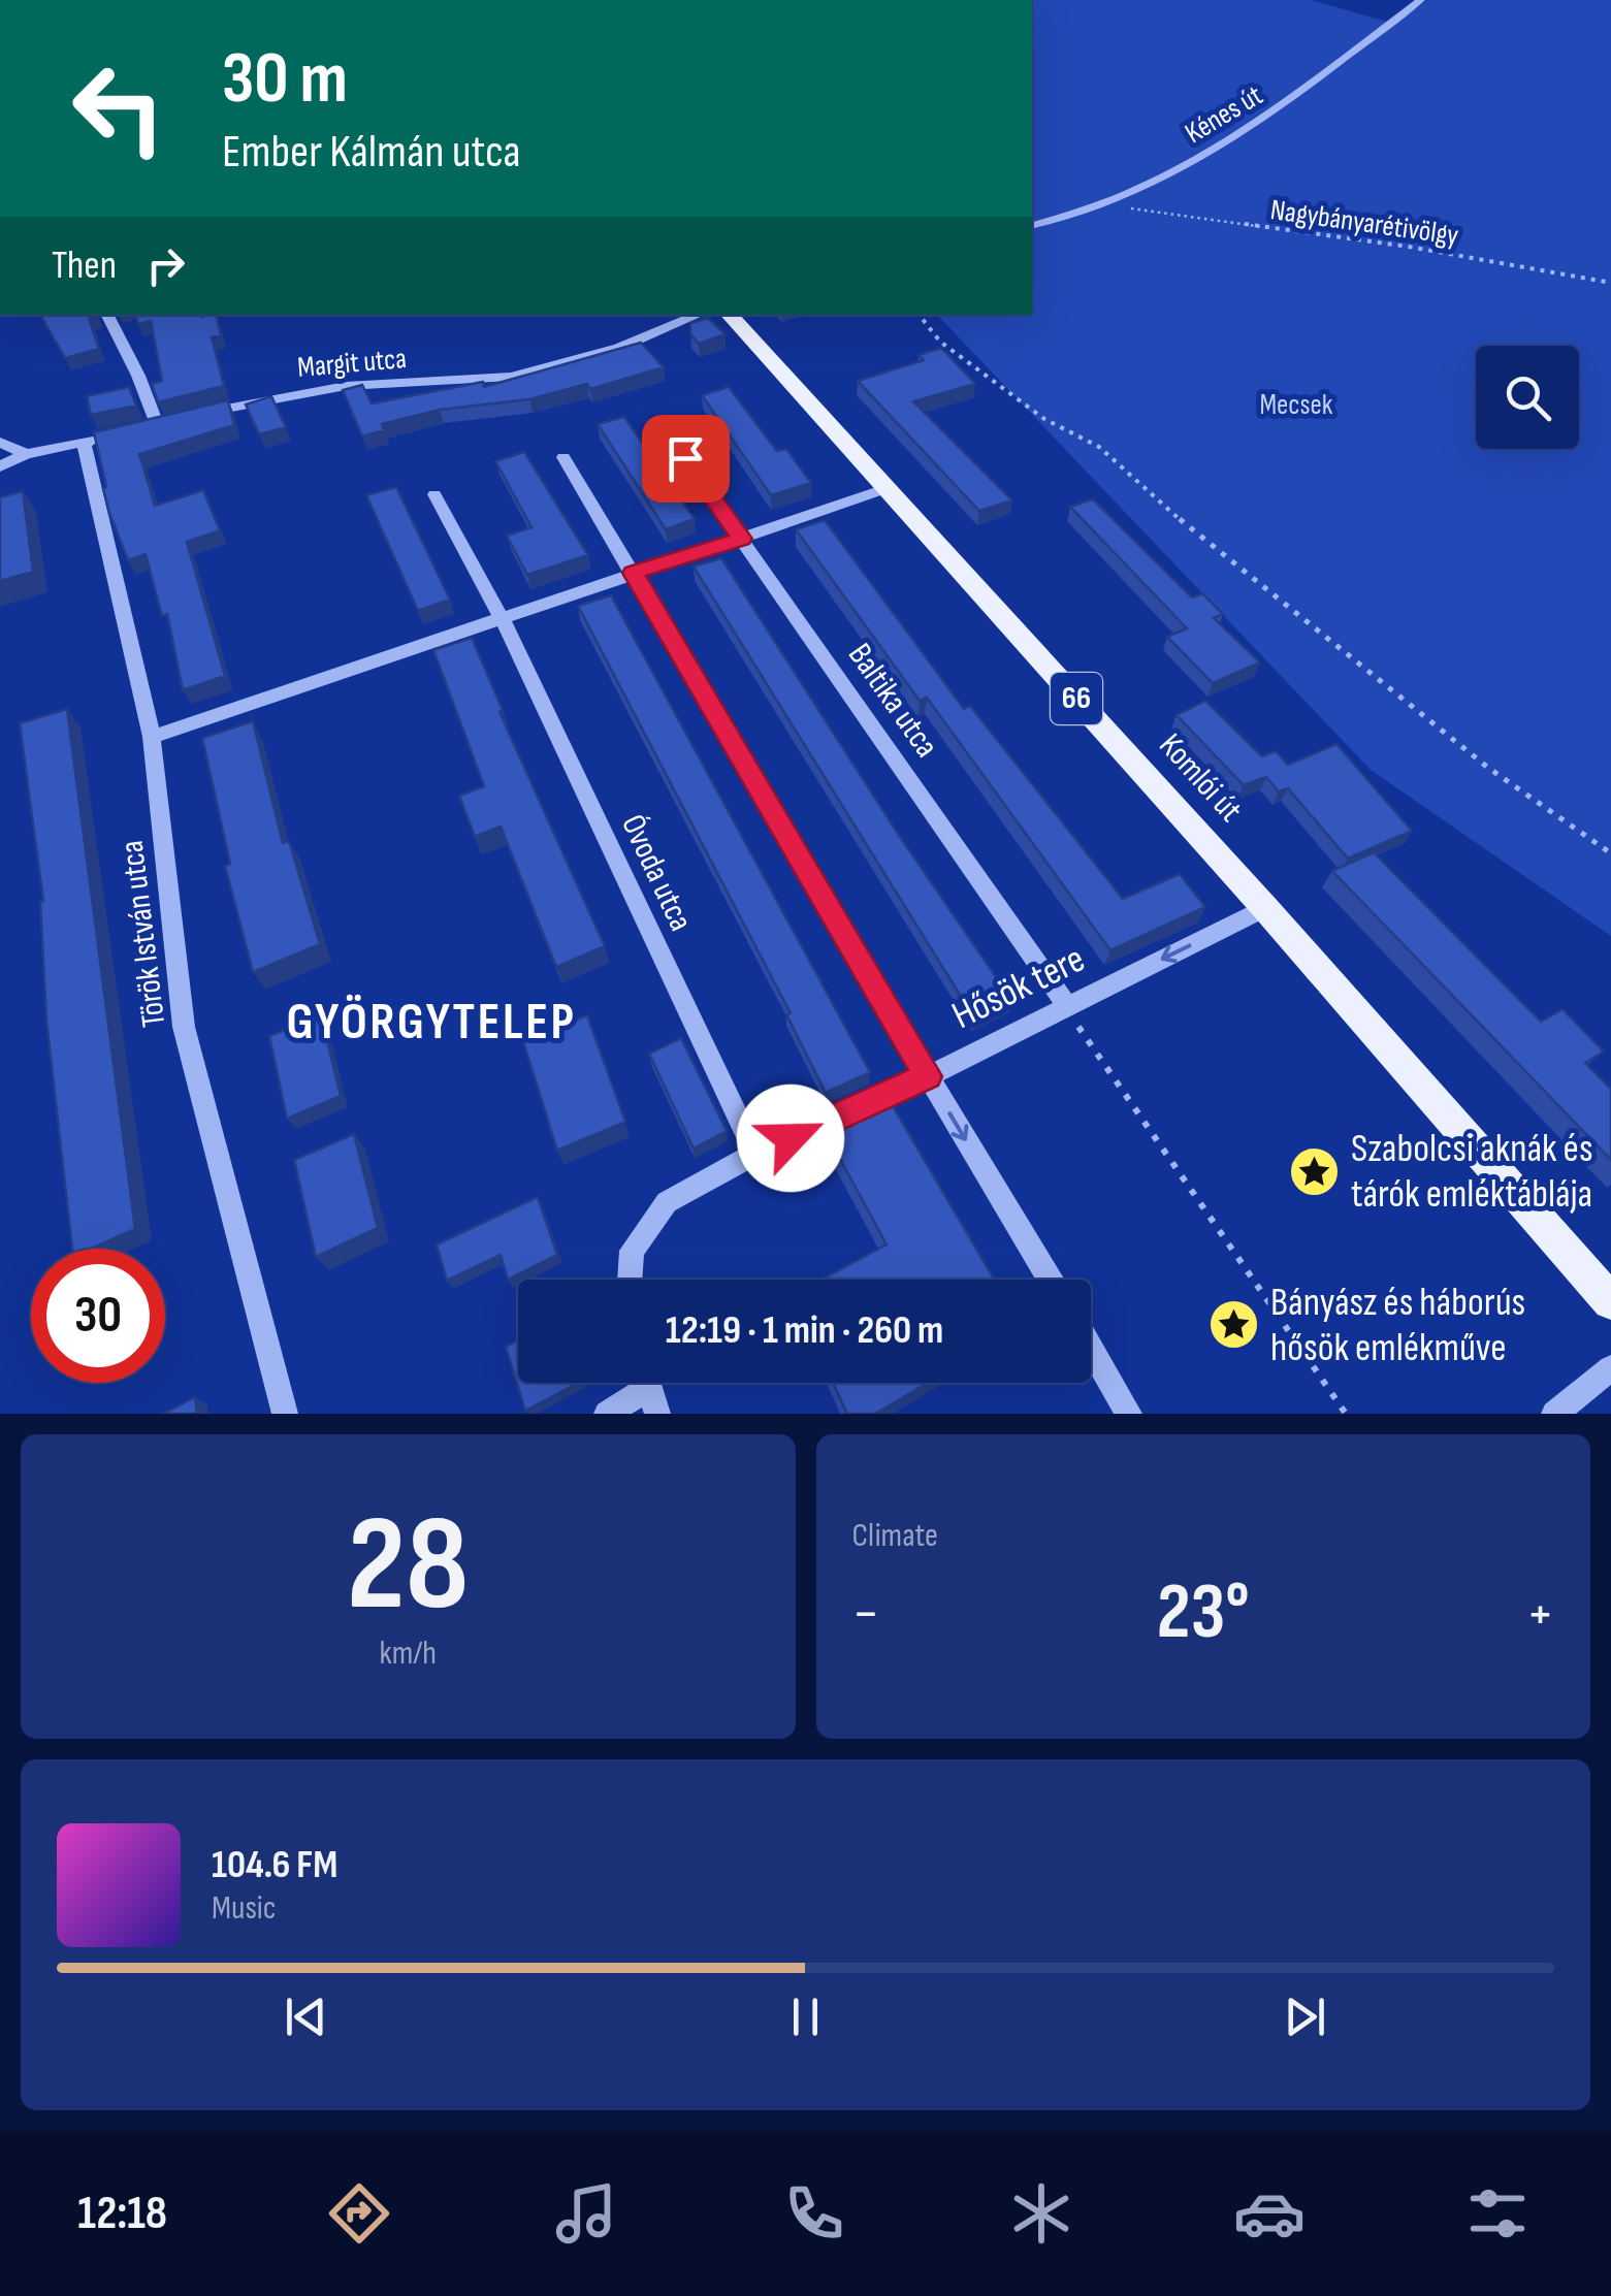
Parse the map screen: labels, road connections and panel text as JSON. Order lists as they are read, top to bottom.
{
  "streets": {
    "main road": ["66", "Komlói út"],
    "street": [
      "Kénes út",
      "Margit utca",
      "Baltika utca",
      "Óvoda utca",
      "Török István utca",
      "Hősök tere"
    ],
    "path": ["Nagybányarétivölgy"]
  },
  "crossings": [
    ["Kénes út", "Nagybányarétivölgy"],
    ["Baltika utca", "Hősök tere"],
    ["Komlói út", "Hősök tere"],
    ["Óvoda utca", "Hősök tere"]
  ],
  "districts": ["GYÖRGYTELEP"],
  "parks": ["Mecsek"],
  "places": {
    "place": ["Szabolcsi aknák és tárók emléktáblája", "Bányász és háborús hősök emlékműve"]
  },
  "page": {
    "turn": ["30 m", "Ember Kálmán utca"],
    "then": "Then",
    "limit": "30",
    "trip": "12:19 · 1 min · 260 m",
    "tile": [
      ["28", "km/h"],
      "Climate"
    ],
    "heat": ["−", "23°", "+"],
    "song": ["104.6 FM", "Music"],
    "tabs": "12:18"
  }
}
